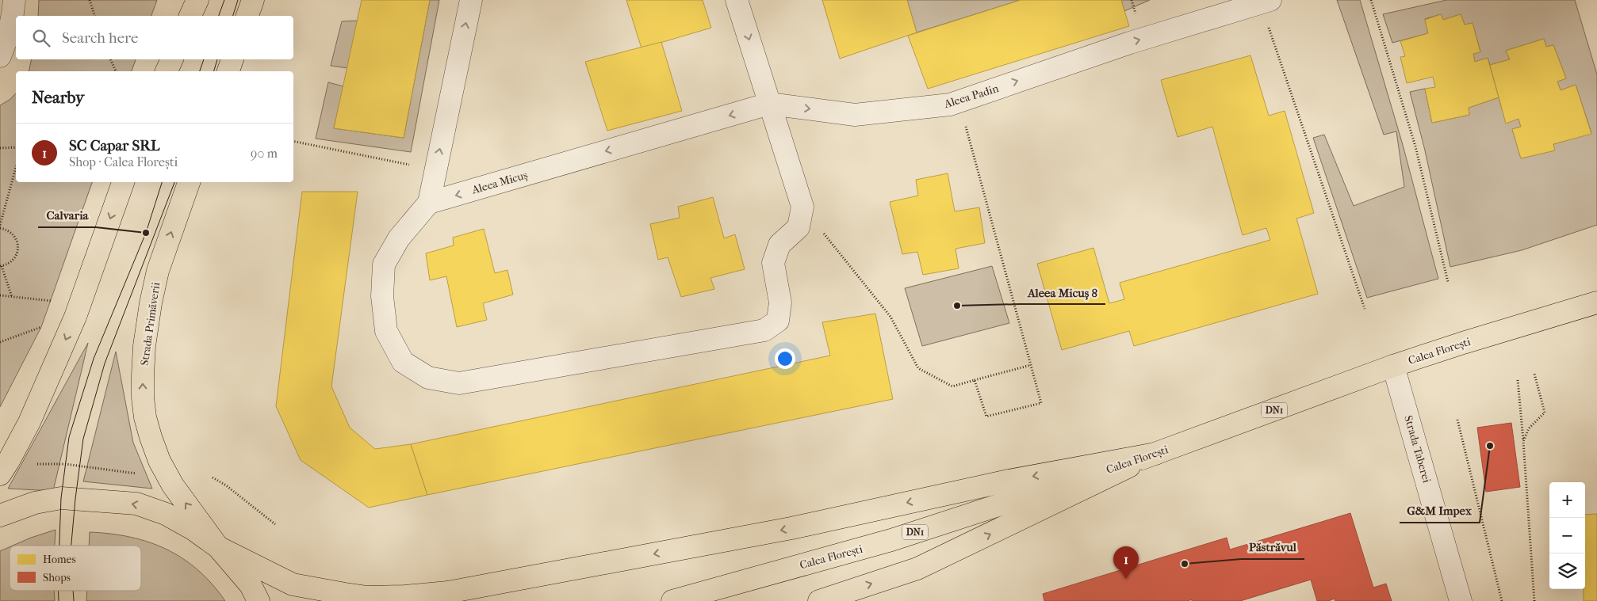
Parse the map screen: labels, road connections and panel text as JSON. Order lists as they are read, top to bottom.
{
  "streets": {
    "main road": ["Strada Primăverii", "Calea Florești", "DN1"],
    "street": ["Aleea Padin", "Aleea Micuș", "Strada Taberei"]
  },
  "crossings": [
    ["Aleea Padin", "Aleea Micuș"],
    ["Calea Florești", "Strada Taberei"]
  ],
  "one_way": ["Aleea Padin", "Aleea Micuș"],
  "places": [
    "Calvaria",
    "Aleea Micuș 8",
    "G&M Impex",
    "Păstrăvul"
  ],
  "legend": ["Homes", "Shops"],
  "page": {
    "search": "Search here",
    "heading": "Nearby",
    "list": [
      {
        "mark": "1",
        "name": "SC Capar SRL",
        "note": "Shop · Calea Florești",
        "value": "90 m"
      }
    ],
    "map_buttons": ["+", "−"],
    "pins": "1"
  }
}
